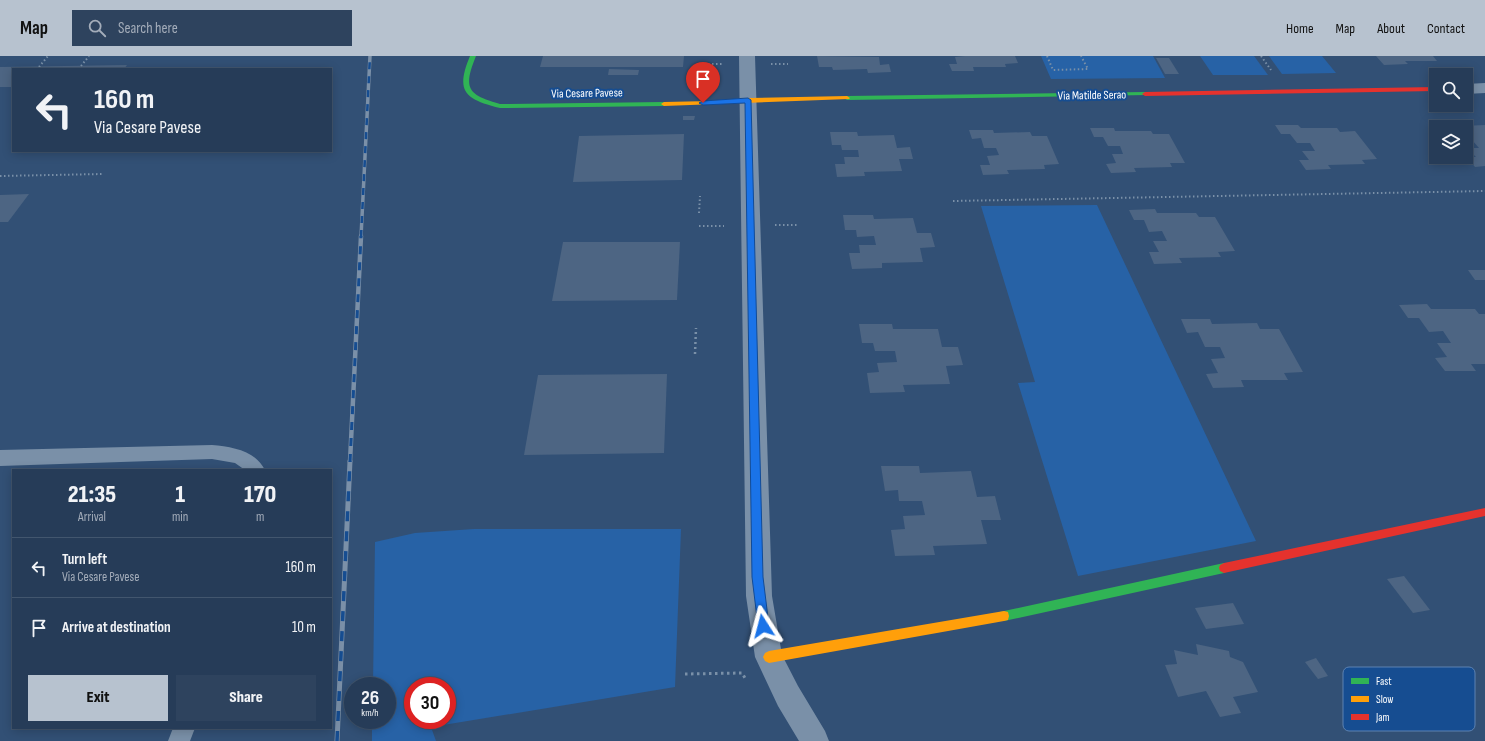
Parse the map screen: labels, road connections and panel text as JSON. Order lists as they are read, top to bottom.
{
  "streets": {
    "street": ["Via Cesare Pavese", "Via Matilde Serao"]
  },
  "crossings": [
    ["Via Cesare Pavese", "Via Matilde Serao"]
  ],
  "legend": ["Fast", "Slow", "Jam"],
  "page": {
    "header": "Map",
    "search": "Search here",
    "nav": [
      "Home",
      "Map",
      "About",
      "Contact"
    ],
    "turn": ["160 m", "Via Cesare Pavese"],
    "eta": [
      "21:35",
      "Arrival",
      "1",
      "min",
      "170",
      "m"
    ],
    "list": [
      {
        "name": "Turn left",
        "note": "Via Cesare Pavese",
        "value": "160 m"
      },
      {
        "name": "Arrive at destination",
        "value": "10 m"
      }
    ],
    "buttons": ["Exit", "Share"],
    "speed": "26 km/h",
    "limit": "30"
  }
}
